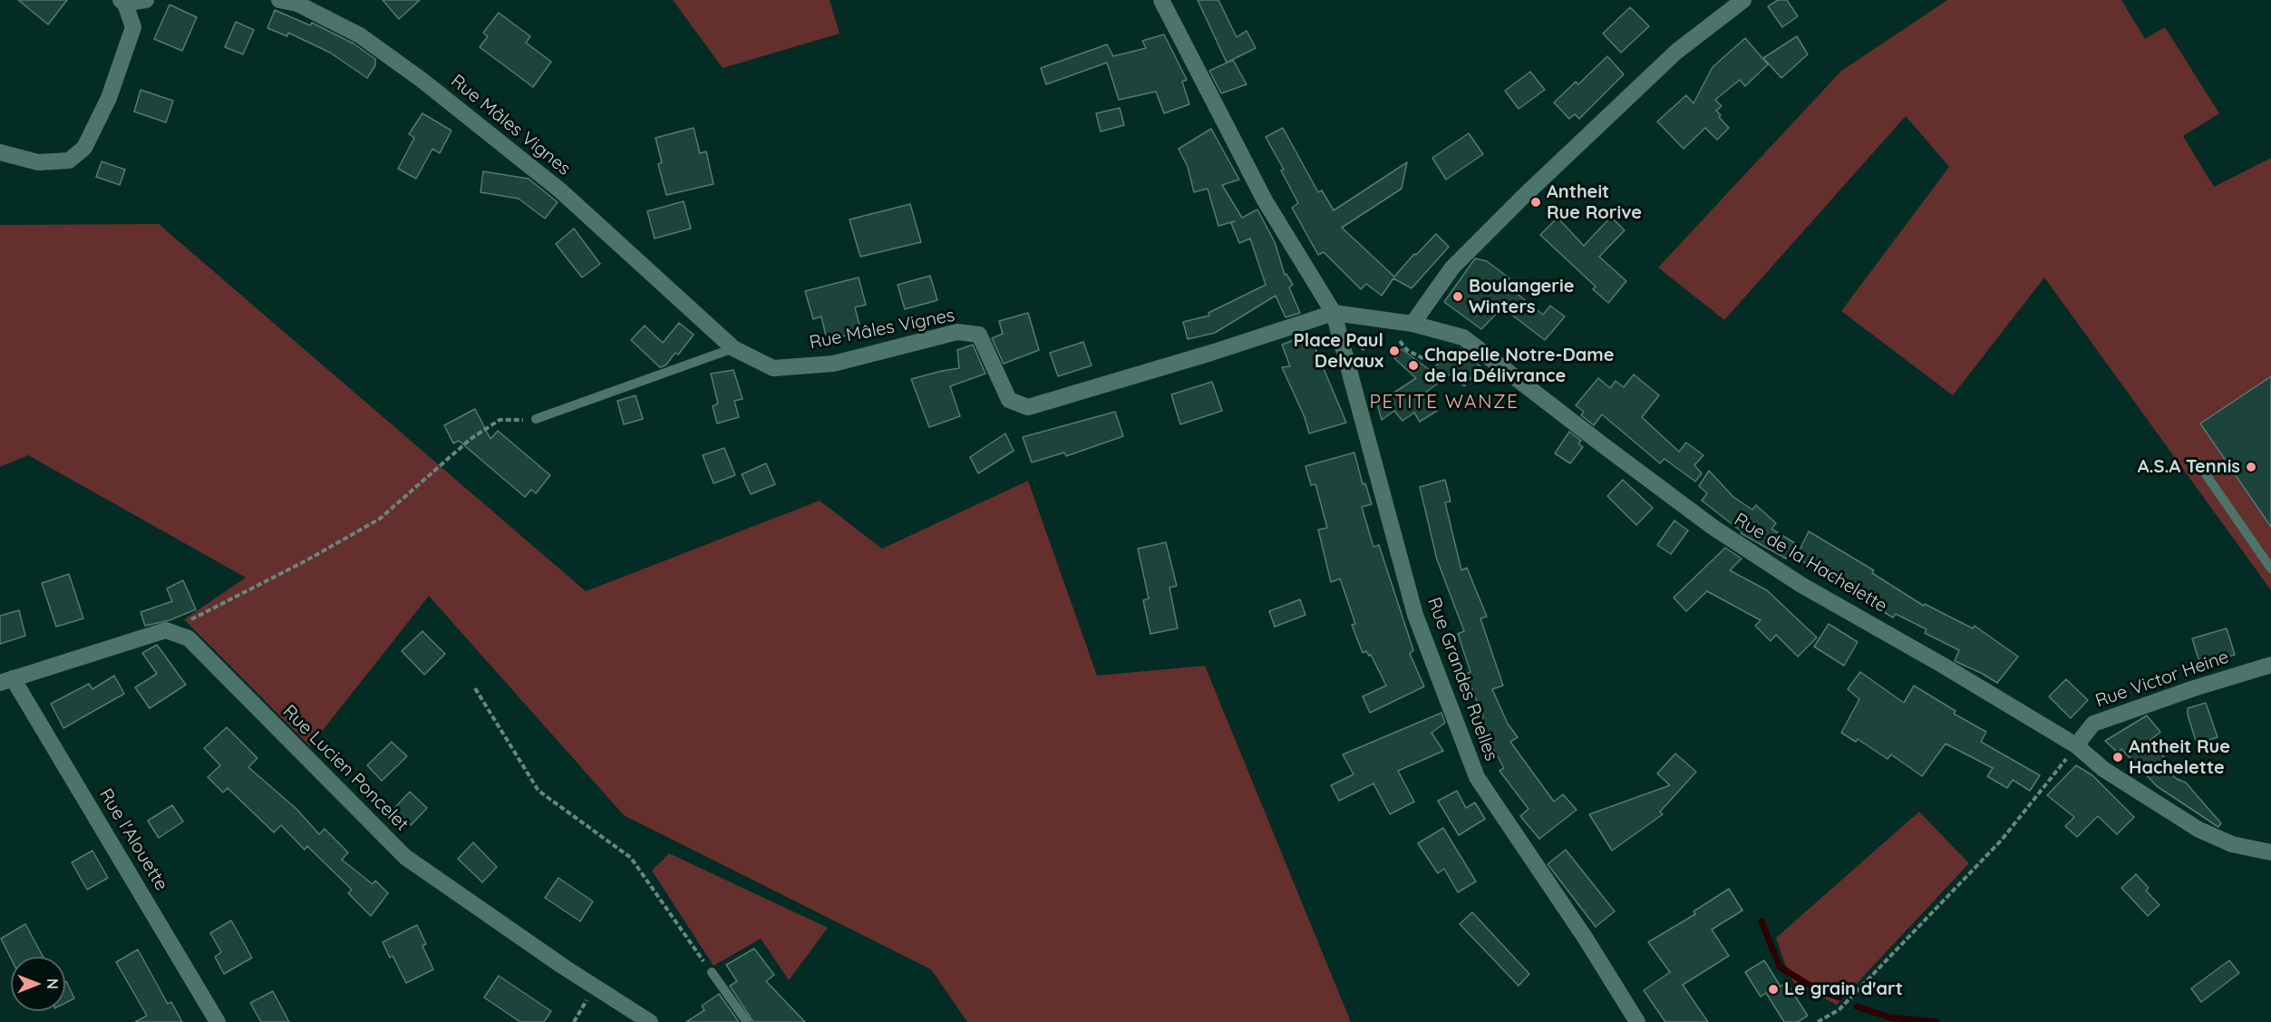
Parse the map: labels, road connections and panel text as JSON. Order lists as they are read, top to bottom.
{
  "streets": {
    "street": [
      "Rue Mâles Vignes",
      "Rue de la Hachelette",
      "Rue Grandes Ruelles",
      "Rue Victor Heine",
      "Rue Lucien Poncelet",
      "Rue l'Alouette"
    ]
  },
  "crossings": [
    ["Rue Mâles Vignes", "Rue de la Hachelette"],
    ["Rue Mâles Vignes", "Rue Grandes Ruelles"],
    ["Rue de la Hachelette", "Rue Grandes Ruelles"],
    ["Rue de la Hachelette", "Rue Victor Heine"]
  ],
  "districts": ["PETITE WANZE"],
  "places": [
    "Antheit Rue Rorive",
    "Boulangerie Winters",
    "Place Paul Delvaux",
    "Chapelle Notre-Dame de la Délivrance",
    "A.S.A Tennis",
    "Antheit Rue Hachelette",
    "Le grain d'art"
  ],
  "north": "right"
}
